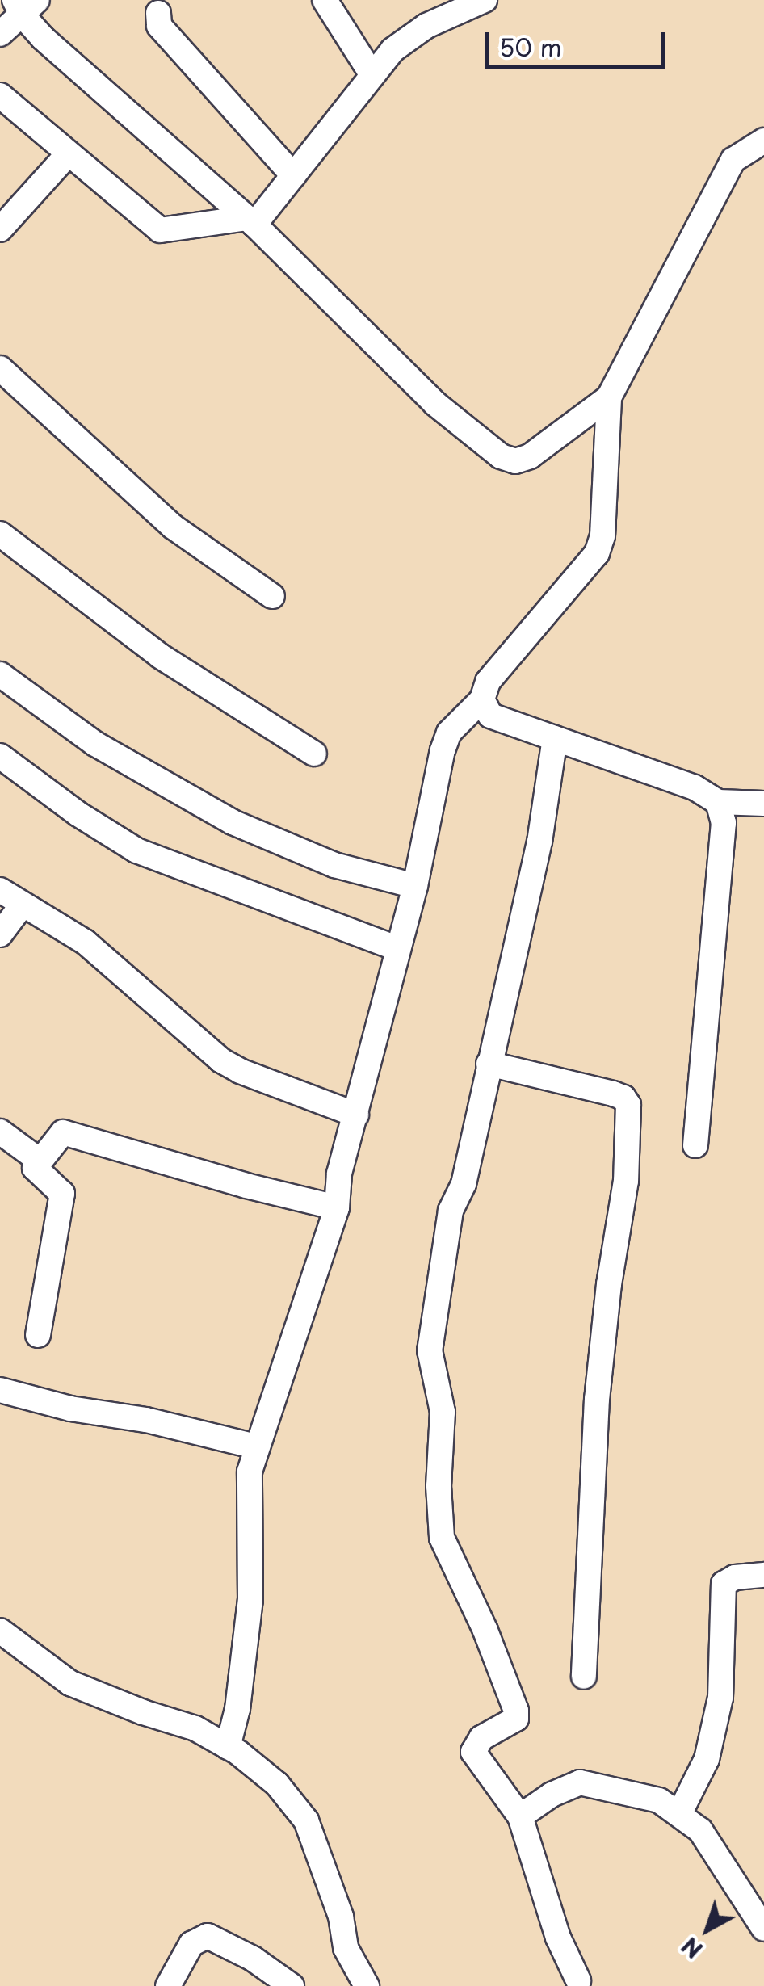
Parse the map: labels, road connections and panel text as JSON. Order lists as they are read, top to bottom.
{
  "scale_bar": "50 m",
  "north": "bottom left"
}
